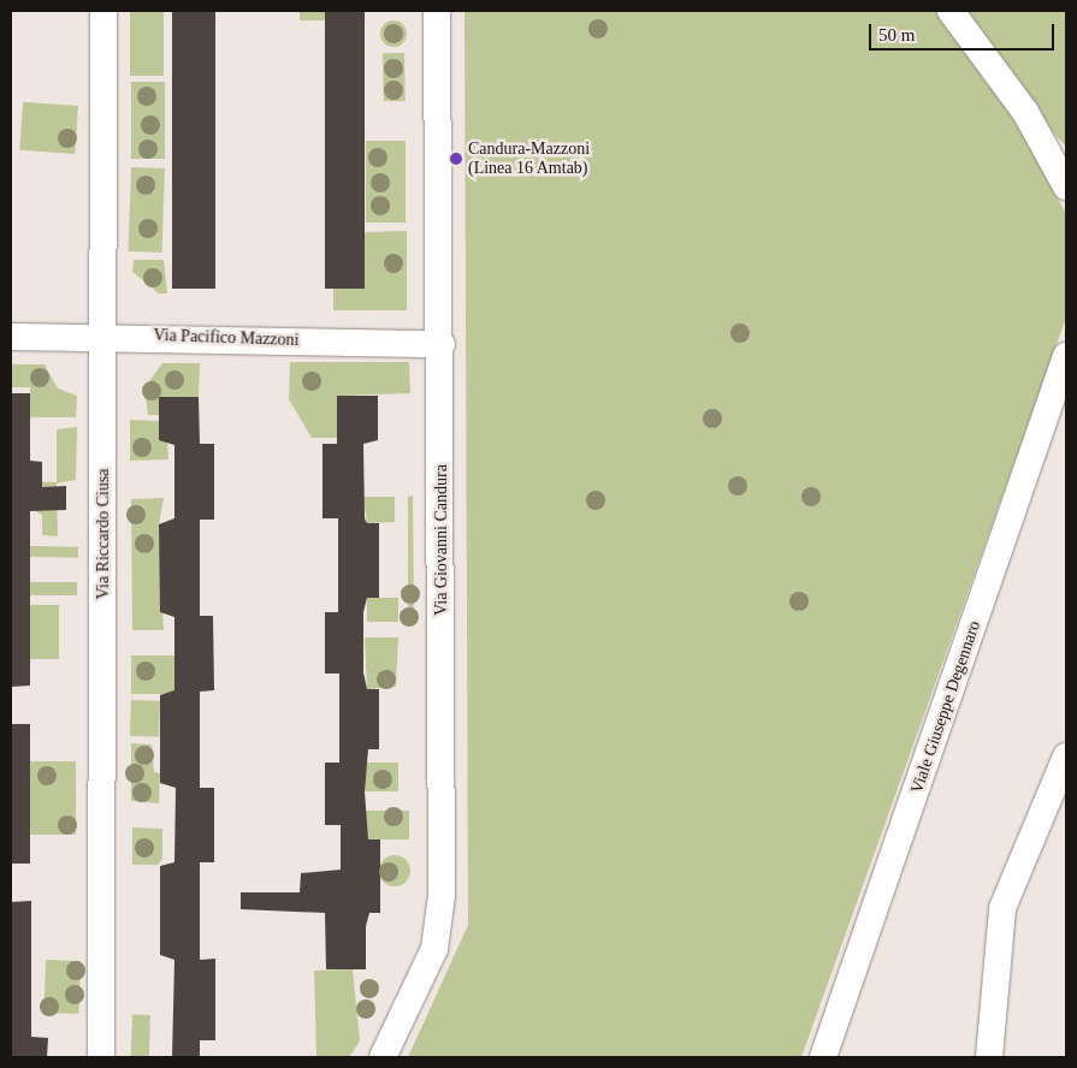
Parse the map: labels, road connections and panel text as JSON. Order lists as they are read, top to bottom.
{
  "streets": {
    "street": [
      "Via Pacifico Mazzoni",
      "Via Riccardo Ciusa",
      "Via Giovanni Candura",
      "Viale Giuseppe Degennaro"
    ]
  },
  "crossings": [
    ["Via Pacifico Mazzoni", "Via Riccardo Ciusa"],
    ["Via Pacifico Mazzoni", "Via Giovanni Candura"]
  ],
  "places": ["Candura-Mazzoni (Linea 16 Amtab)"],
  "scale_bar": "50 m"
}
